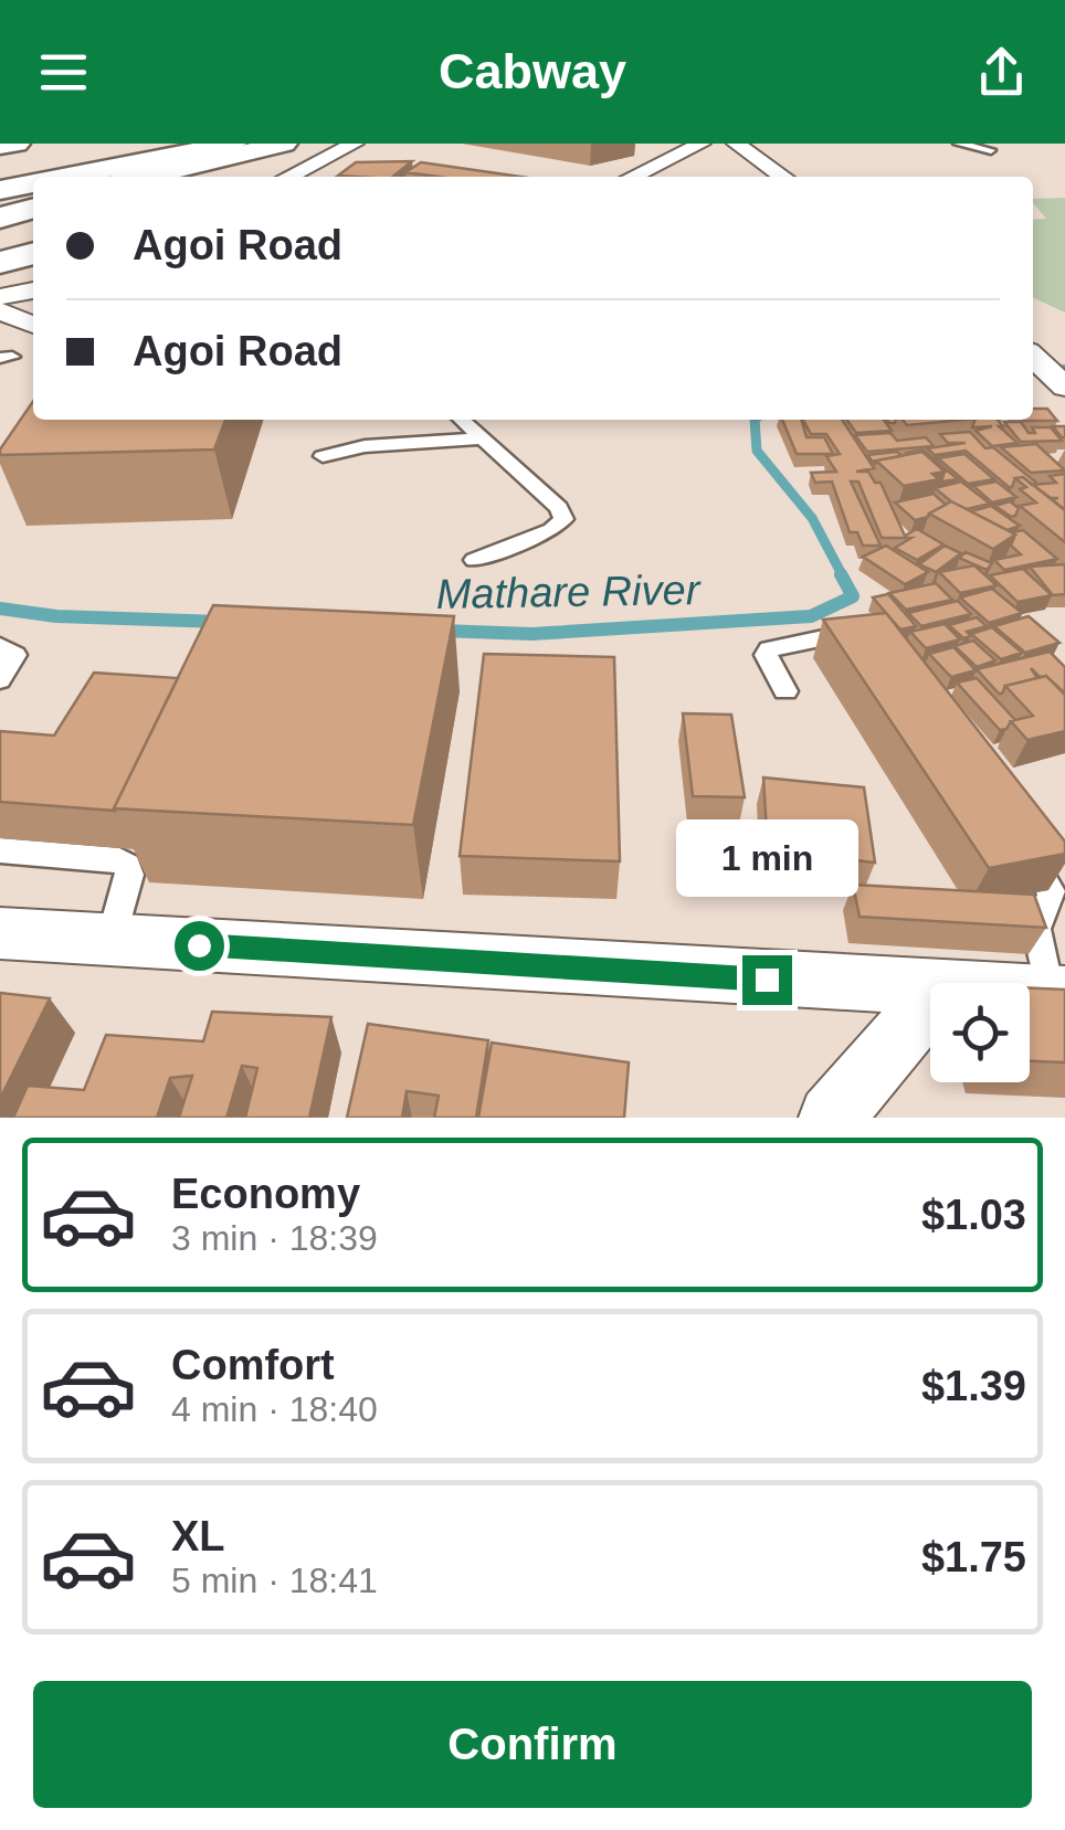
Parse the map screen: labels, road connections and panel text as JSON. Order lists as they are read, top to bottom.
{
  "water": ["Mathare River"],
  "page": {
    "header": "Cabway",
    "banner": ["Agoi Road", "Agoi Road"],
    "bubble": "1 min",
    "list": [
      {
        "name": "Economy",
        "note": "3 min · 18:39",
        "value": "$1.03"
      },
      {
        "name": "Comfort",
        "note": "4 min · 18:40",
        "value": "$1.39"
      },
      {
        "name": "XL",
        "note": "5 min · 18:41",
        "value": "$1.75"
      }
    ],
    "buttons": "Confirm"
  }
}
